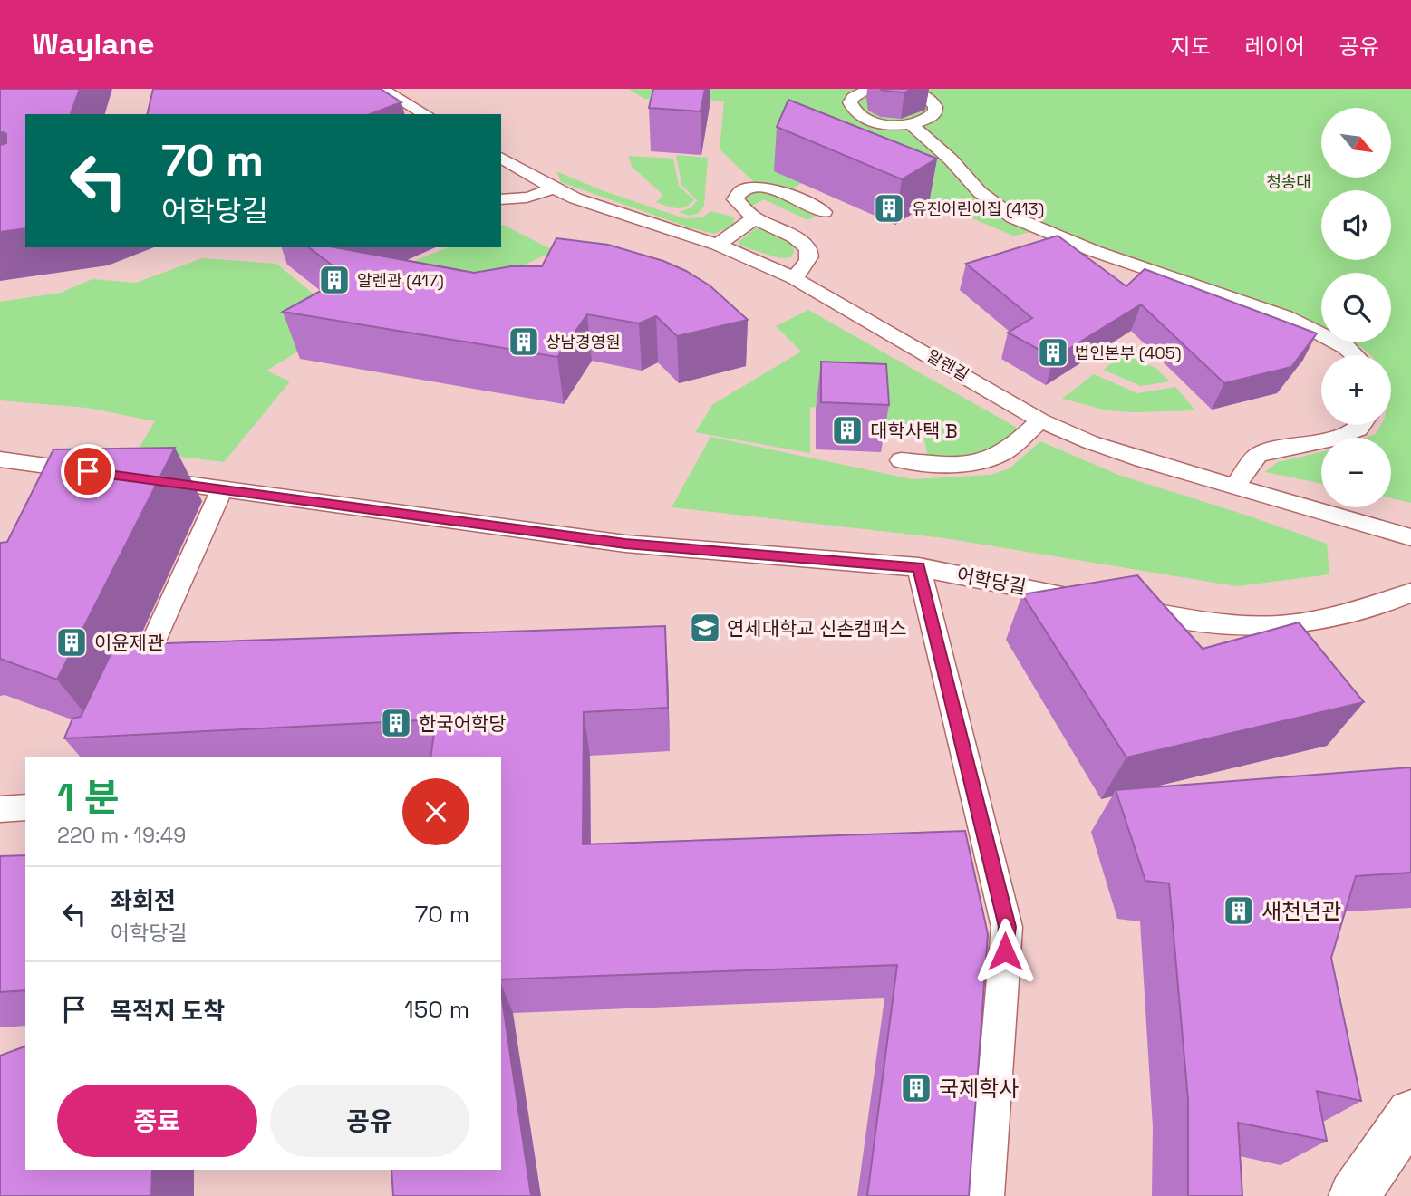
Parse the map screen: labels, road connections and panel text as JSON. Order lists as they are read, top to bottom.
{
  "streets": {
    "lane": ["알렌길", "어학당길"]
  },
  "parks": ["청송대"],
  "places": {
    "building": [
      "유진어린이집 (413)",
      "알렌관 (417)",
      "상남경영원",
      "법인본부 (405)",
      "대학사택 B",
      "이윤제관",
      "한국어학당",
      "새천년관",
      "국제학사"
    ],
    "school or university": ["연세대학교 신촌캠퍼스"]
  },
  "north": "bottom right",
  "page": {
    "header": "Waylane",
    "nav": ["지도", "레이어", "공유"],
    "map_buttons": ["+", "−"],
    "turn": ["70 m", "어학당길"],
    "heading": ["1 분", "220 m · 19:49"],
    "list": [
      {
        "name": "좌회전",
        "note": "어학당길",
        "value": "70 m"
      },
      {
        "name": "목적지 도착",
        "value": "150 m"
      }
    ],
    "buttons": ["종료", "공유"]
  }
}
